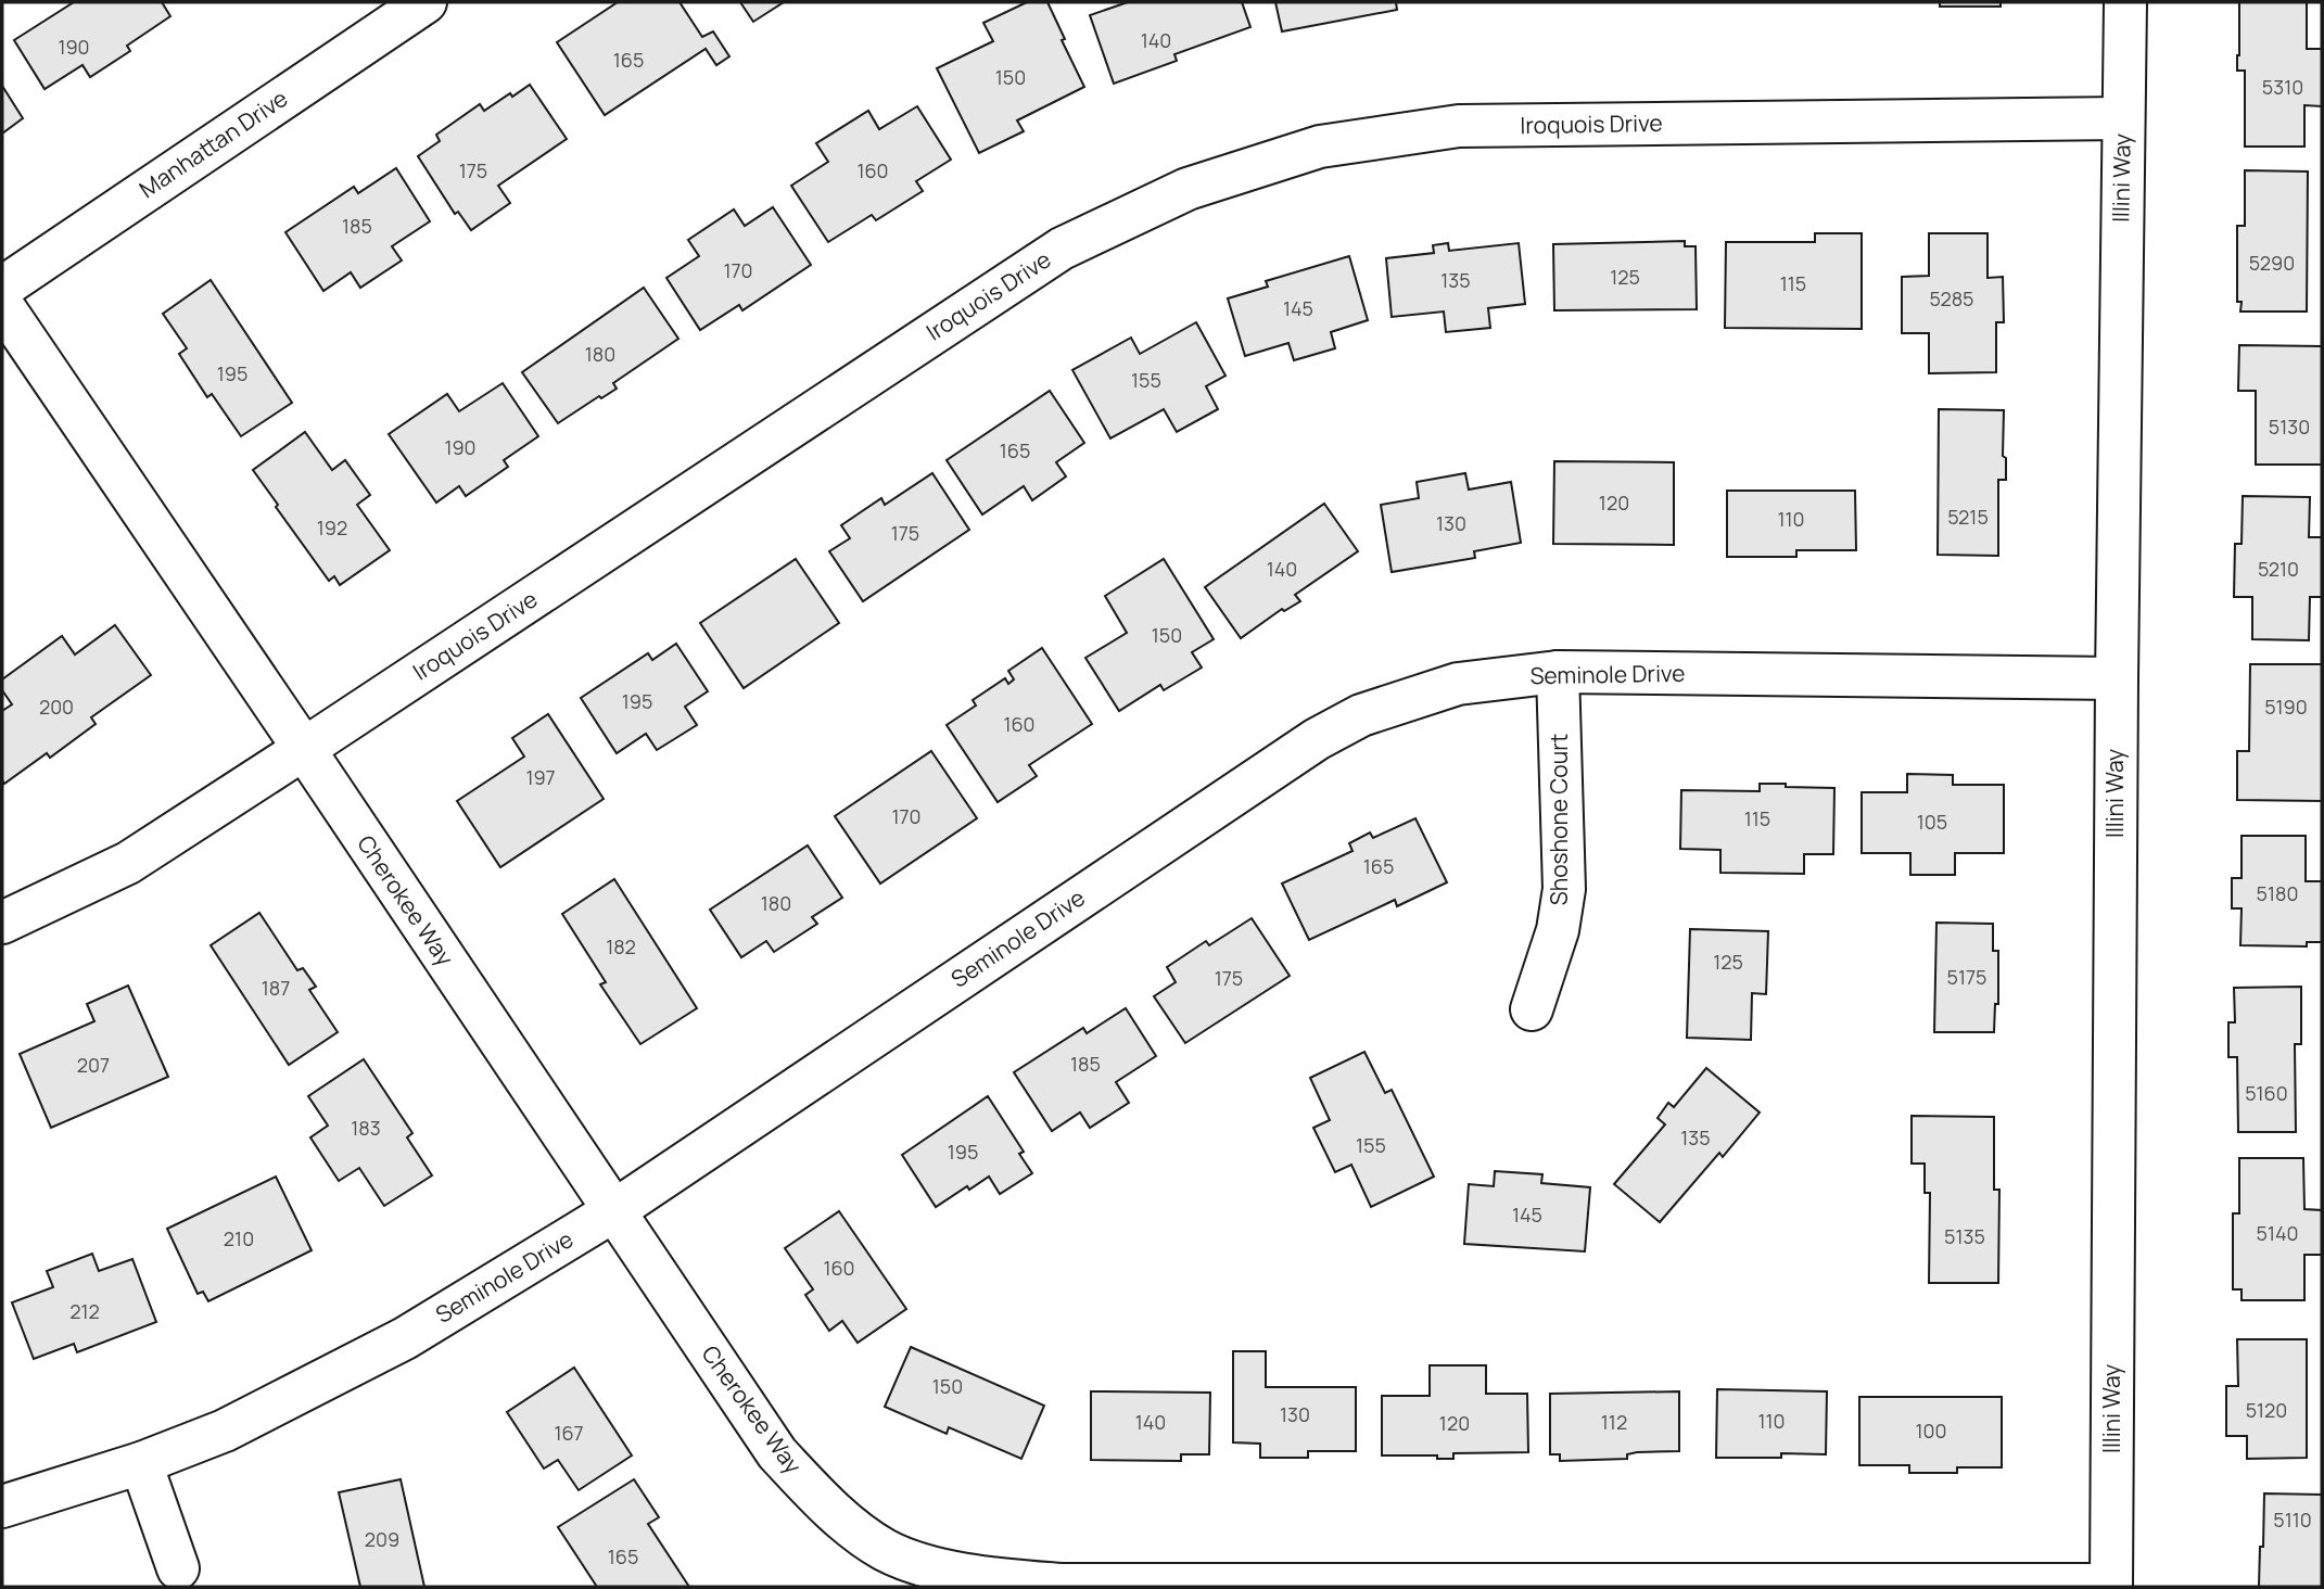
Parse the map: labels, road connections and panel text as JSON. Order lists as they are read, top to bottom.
{
  "streets": {
    "street": [
      "Iroquois Drive",
      "Manhattan Drive",
      "Illini Way",
      "Seminole Drive",
      "Shoshone Court",
      "Cherokee Way"
    ]
  },
  "crossings": [
    ["Iroquois Drive", "Illini Way"],
    ["Iroquois Drive", "Cherokee Way"],
    ["Illini Way", "Seminole Drive"],
    ["Illini Way", "Cherokee Way"],
    ["Seminole Drive", "Shoshone Court"],
    ["Seminole Drive", "Cherokee Way"]
  ],
  "house_numbers": [
    "140",
    "190",
    "165",
    "150",
    "5310",
    "175",
    "160",
    "185",
    "5290",
    "170",
    "125",
    "135",
    "115",
    "5285",
    "145",
    "180",
    "195",
    "155",
    "5130",
    "190",
    "165",
    "120",
    "5215",
    "110",
    "130",
    "192",
    "175",
    "140",
    "5210",
    "150",
    "195",
    "200",
    "5190",
    "160",
    "197",
    "170",
    "115",
    "105",
    "165",
    "5180",
    "180",
    "182",
    "125",
    "5175",
    "175",
    "187",
    "185",
    "207",
    "5160",
    "183",
    "135",
    "155",
    "195",
    "145",
    "5140",
    "5135",
    "210",
    "160",
    "212",
    "150",
    "5120",
    "130",
    "110",
    "140",
    "112",
    "120",
    "100",
    "167",
    "5110",
    "209",
    "165"
  ]
}
